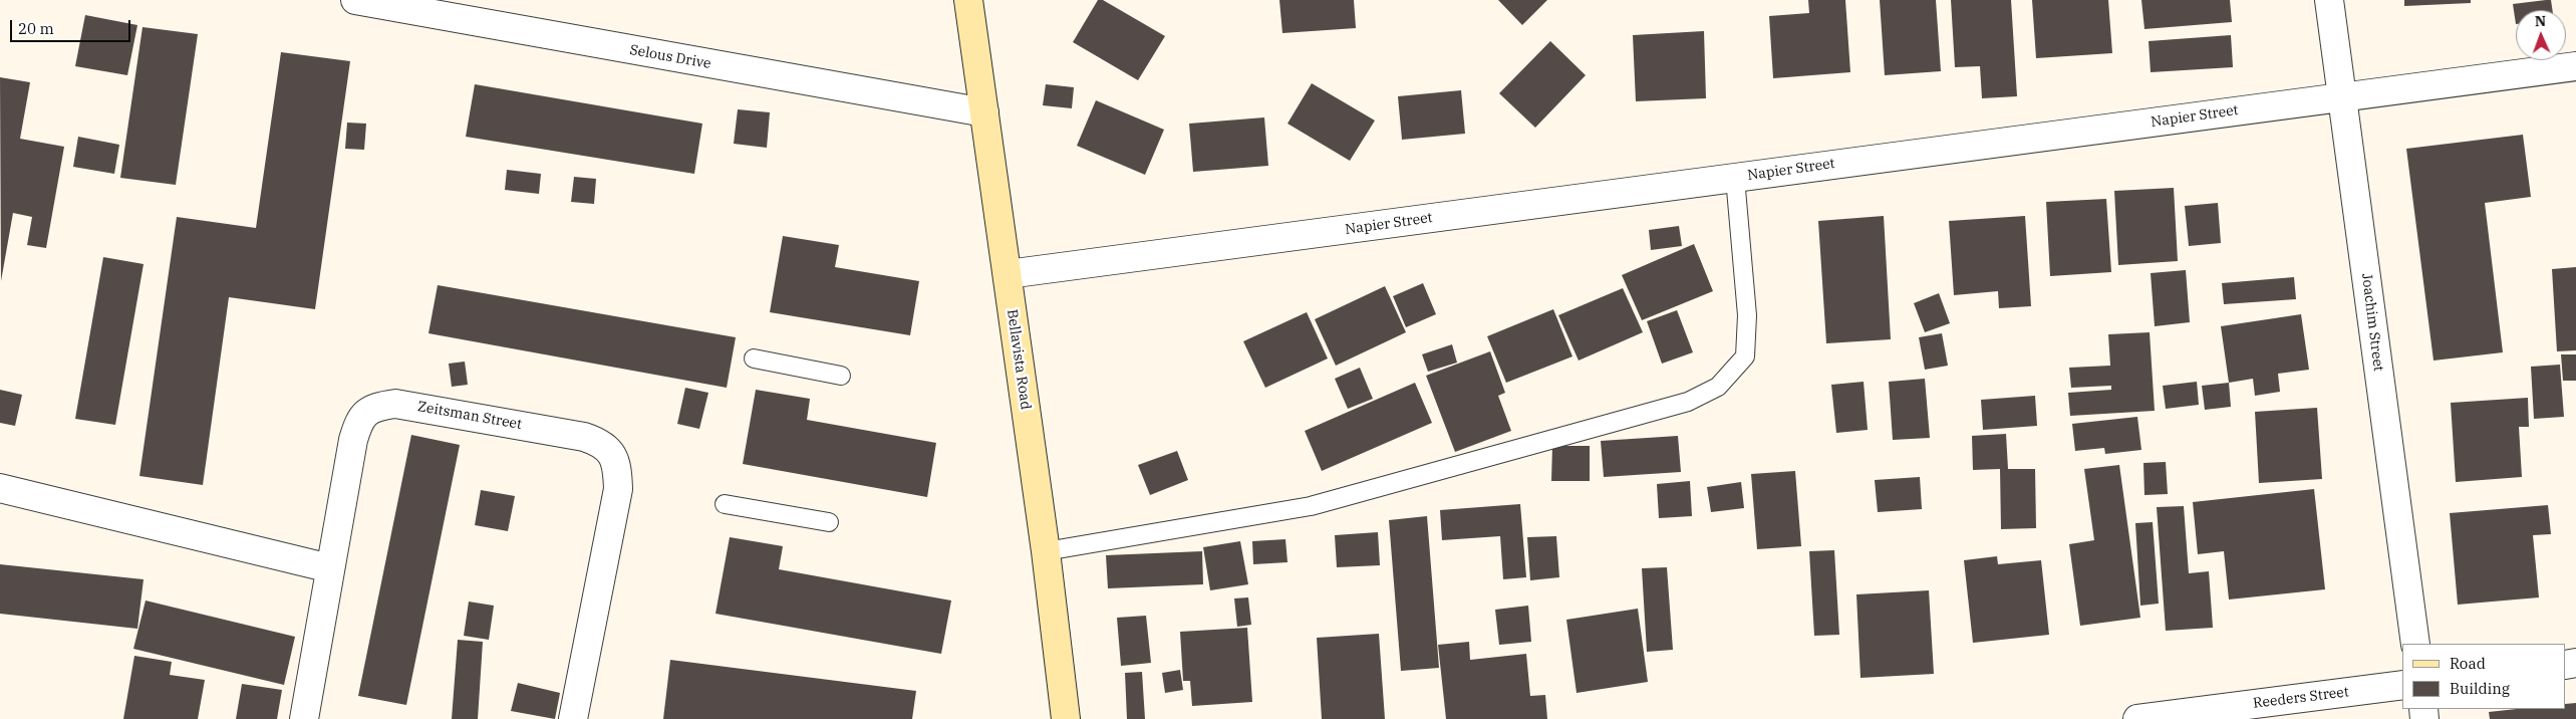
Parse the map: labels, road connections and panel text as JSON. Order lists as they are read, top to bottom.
{
  "streets": {
    "street": [
      "Selous Drive",
      "Napier Street",
      "Joachim Street",
      "Bellavista Road",
      "Zeitsman Street",
      "Reeders Street"
    ]
  },
  "crossings": [
    ["Selous Drive", "Bellavista Road"],
    ["Napier Street", "Joachim Street"],
    ["Napier Street", "Bellavista Road"]
  ],
  "legend": ["Road", "Building"],
  "scale_bar": "20 m",
  "north": "top"
}
